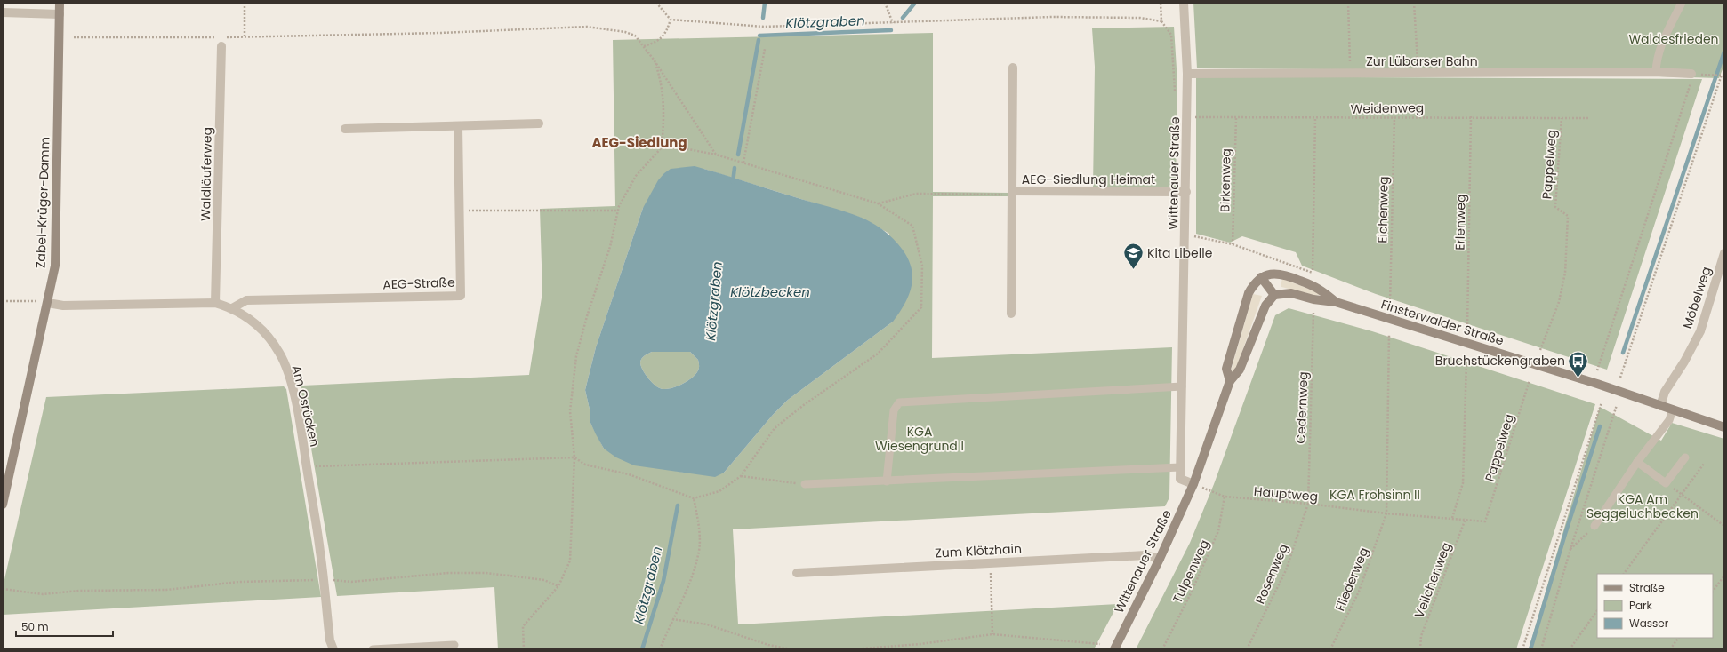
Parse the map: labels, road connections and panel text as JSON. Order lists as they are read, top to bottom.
{
  "streets": {
    "street": [
      "Zur Lübarser Bahn",
      "Wittenauer Straße",
      "Waldläuferweg",
      "AEG-Siedlung Heimat",
      "Zabel-Krüger-Damm",
      "AEG-Straße",
      "Möbelweg",
      "Finsterwalder Straße",
      "Am Osrücken",
      "Zum Klötzhain"
    ],
    "path": [
      "Weidenweg",
      "Pappelweg",
      "Birkenweg",
      "Eichenweg",
      "Erlenweg",
      "Cedernweg",
      "Hauptweg",
      "Tulpenweg",
      "Rosenweg",
      "Fliederweg",
      "Veilchenweg"
    ]
  },
  "crossings": [
    ["Zur Lübarser Bahn", "Wittenauer Straße"],
    ["Weidenweg", "Pappelweg"],
    ["Weidenweg", "Wittenauer Straße"],
    ["Weidenweg", "Birkenweg"],
    ["Weidenweg", "Eichenweg"],
    ["Weidenweg", "Erlenweg"],
    ["Pappelweg", "Hauptweg"],
    ["Wittenauer Straße", "AEG-Siedlung Heimat"],
    ["Wittenauer Straße", "Finsterwalder Straße"],
    ["Wittenauer Straße", "Hauptweg"],
    ["Wittenauer Straße", "Zum Klötzhain"],
    ["Waldläuferweg", "Am Osrücken"],
    ["Zabel-Krüger-Damm", "Am Osrücken"],
    ["AEG-Straße", "Am Osrücken"],
    ["Möbelweg", "Finsterwalder Straße"],
    ["Cedernweg", "Hauptweg"],
    ["Cedernweg", "Rosenweg"],
    ["Hauptweg", "Tulpenweg"],
    ["Hauptweg", "Rosenweg"],
    ["Hauptweg", "Fliederweg"],
    ["Hauptweg", "Veilchenweg"]
  ],
  "districts": ["AEG-Siedlung"],
  "water": ["Klötzgraben", "Klötzbecken"],
  "parks": [
    "Waldesfrieden",
    "KGA Wiesengrund I",
    "KGA Frohsinn II",
    "KGA Am Seggeluchbecken"
  ],
  "places": {
    "school or university": ["Kita Libelle"],
    "bus stop": ["Bruchstückengraben"]
  },
  "legend": ["Straße", "Park", "Wasser"],
  "scale_bar": "50 m"
}
